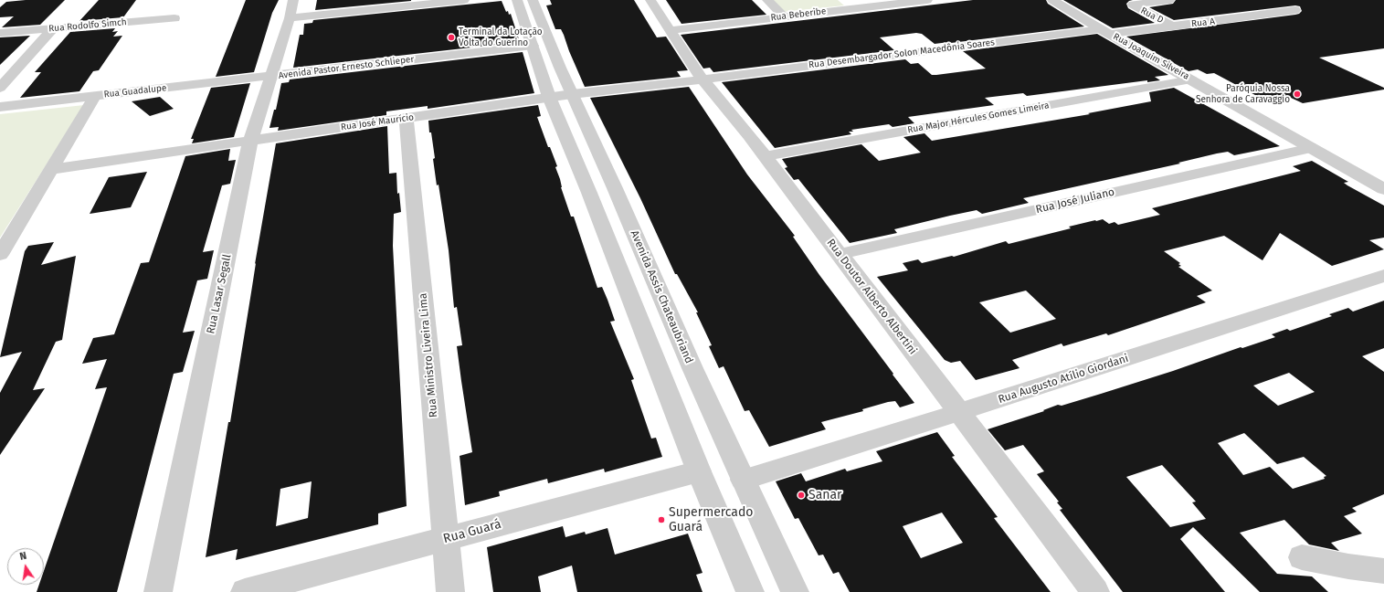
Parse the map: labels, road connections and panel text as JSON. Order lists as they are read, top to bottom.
{
  "streets": {
    "street": [
      "Rua Beberibe",
      "Rua D",
      "Rua A",
      "Rua Rodolfo Simch",
      "Rua Desembargador Solon Macedônia Soares",
      "Rua Joaquim Silveira",
      "Avenida Pastor Ernesto Schlieper",
      "Rua Guadalupe",
      "Rua Major Hércules Gomes Limeira",
      "Rua José Maurício",
      "Rua José Juliano",
      "Rua Lasar Segall",
      "Avenida Assis Chateaubriand",
      "Rua Doutor Alberto Albertini",
      "Rua Ministro Liveira Lima",
      "Rua Augusto Atílio Giordani",
      "Rua Guará"
    ]
  },
  "crossings": [
    ["Rua Beberibe", "Rua Doutor Alberto Albertini"],
    ["Rua D", "Rua A"],
    ["Rua A", "Rua Desembargador Solon Macedônia Soares"],
    ["Rua A", "Rua Joaquim Silveira"],
    ["Rua Desembargador Solon Macedônia Soares", "Rua Joaquim Silveira"],
    ["Rua Desembargador Solon Macedônia Soares", "Rua José Maurício"],
    ["Rua Desembargador Solon Macedônia Soares", "Rua Doutor Alberto Albertini"],
    ["Rua Joaquim Silveira", "Rua Major Hércules Gomes Limeira"],
    ["Rua Joaquim Silveira", "Rua José Juliano"],
    ["Avenida Pastor Ernesto Schlieper", "Rua Guadalupe"],
    ["Avenida Pastor Ernesto Schlieper", "Rua Lasar Segall"],
    ["Avenida Pastor Ernesto Schlieper", "Avenida Assis Chateaubriand"],
    ["Rua Guadalupe", "Rua Lasar Segall"],
    ["Rua Major Hércules Gomes Limeira", "Rua Doutor Alberto Albertini"],
    ["Rua José Maurício", "Rua Lasar Segall"],
    ["Rua José Maurício", "Avenida Assis Chateaubriand"],
    ["Rua José Maurício", "Rua Doutor Alberto Albertini"],
    ["Rua José Maurício", "Rua Ministro Liveira Lima"],
    ["Rua José Juliano", "Rua Doutor Alberto Albertini"],
    ["Avenida Assis Chateaubriand", "Rua Augusto Atílio Giordani"],
    ["Avenida Assis Chateaubriand", "Rua Guará"],
    ["Rua Doutor Alberto Albertini", "Rua Augusto Atílio Giordani"],
    ["Rua Ministro Liveira Lima", "Rua Guará"]
  ],
  "places": [
    "Terminal da Lotação Volta do Guerino",
    "Paróquia Nossa Senhora de Caravaggio",
    "Sanar",
    "Supermercado Guará"
  ],
  "north": "top"
}
